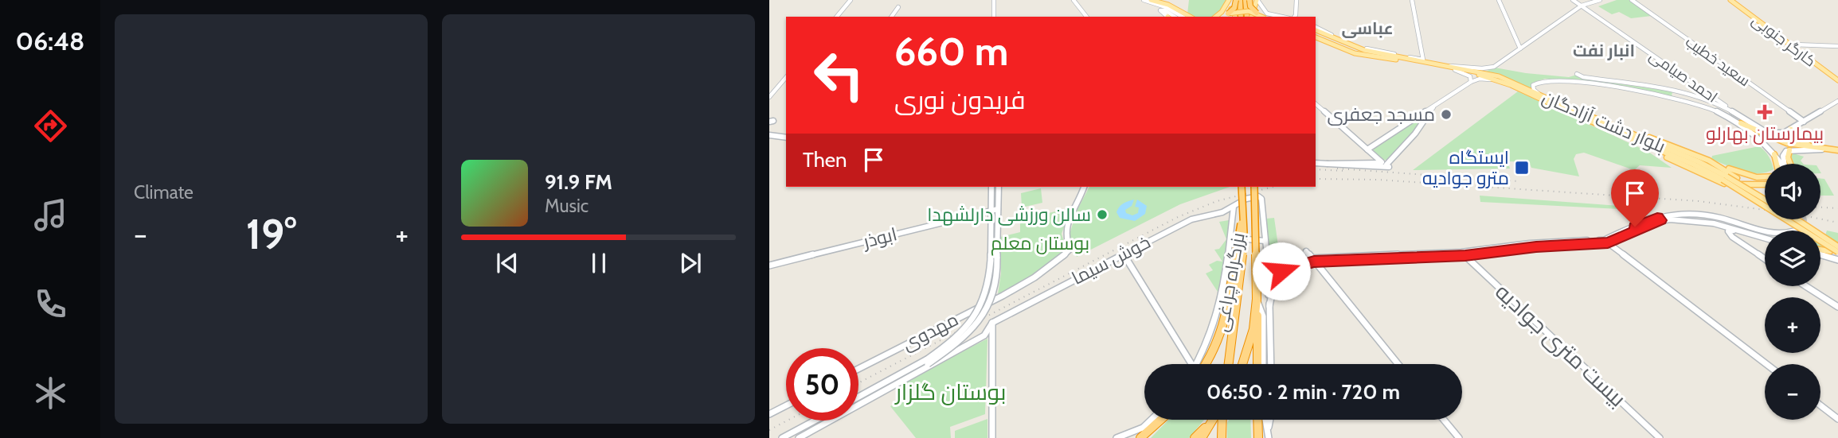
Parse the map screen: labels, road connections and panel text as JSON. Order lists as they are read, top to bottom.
{
  "streets": {
    "highway": ["بزرگراه چراغی"],
    "main road": ["کارگر جنوبی", "بلوار دشت آزادگان"],
    "street": [
      "سعید خطیب",
      "احمد صیامی",
      "ابوذر",
      "خوش سیما",
      "مهدوی",
      "بیست متری جوادیه"
    ]
  },
  "districts": ["عباسی", "انبار نفت"],
  "parks": ["بوستان معلم", "بوستان گلزار"],
  "places": {
    "health": ["بیمارستان بهارلو"],
    "other": ["مسجد جعفری", "سالن ورزشی دارلشهدا"],
    "transit": ["ایستگاه مترو جوادیه"]
  },
  "page": {
    "tabs": "06:48",
    "tile": "Climate",
    "turn": ["660 m", "فریدون نوری"],
    "then": "Then",
    "song": ["91.9 FM", "Music"],
    "map_buttons": ["+", "−"],
    "heat": ["−", "19°", "+"],
    "limit": "50",
    "trip": "06:50 · 2 min · 720 m"
  }
}
